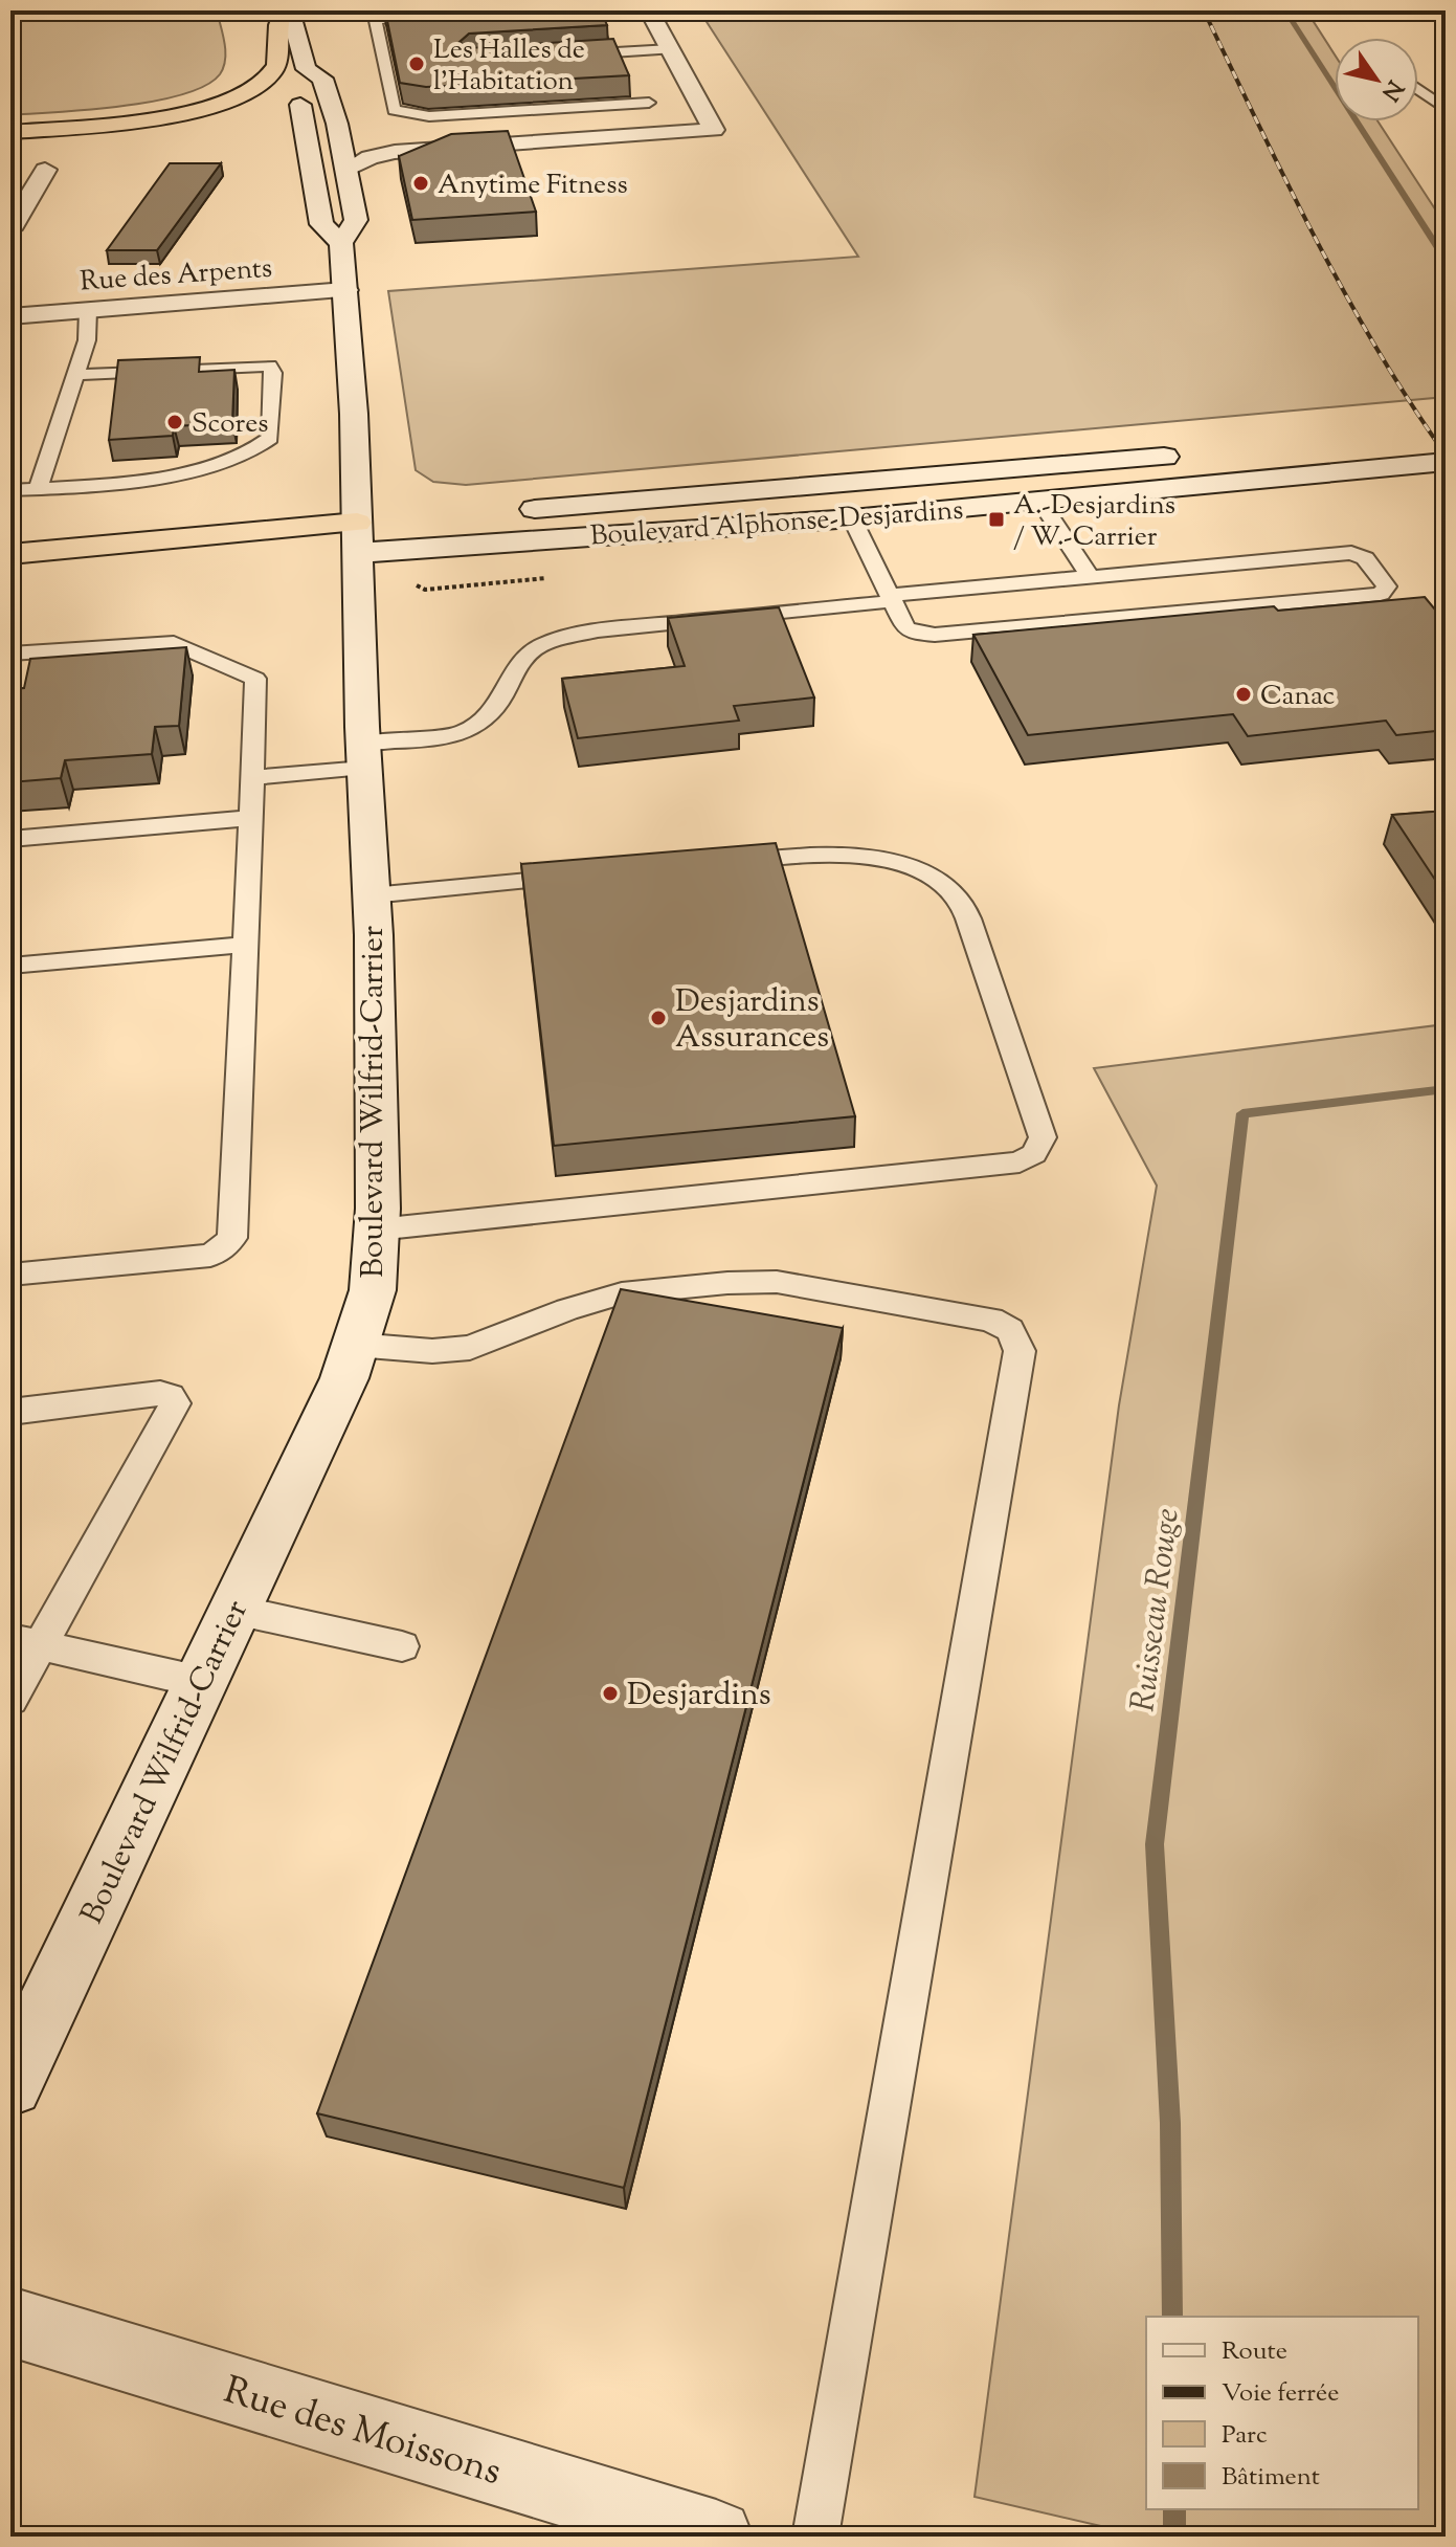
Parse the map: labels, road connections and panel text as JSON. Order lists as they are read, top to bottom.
{
  "streets": {
    "street": [
      "Rue des Arpents",
      "Boulevard Alphonse-Desjardins",
      "Boulevard Wilfrid-Carrier",
      "Rue des Moissons"
    ]
  },
  "crossings": [
    ["Rue des Arpents", "Boulevard Wilfrid-Carrier"],
    ["Boulevard Alphonse-Desjardins", "Boulevard Wilfrid-Carrier"]
  ],
  "water": ["Ruisseau Rouge"],
  "places": {
    "other": [
      "Les Halles de l'Habitation",
      "Anytime Fitness",
      "Scores",
      "Canac",
      "Desjardins Assurances",
      "Desjardins"
    ],
    "transit": ["A.-Desjardins / W.-Carrier"]
  },
  "legend": [
    "Route",
    "Voie ferrée",
    "Parc",
    "Bâtiment"
  ],
  "north": "bottom right"
}
